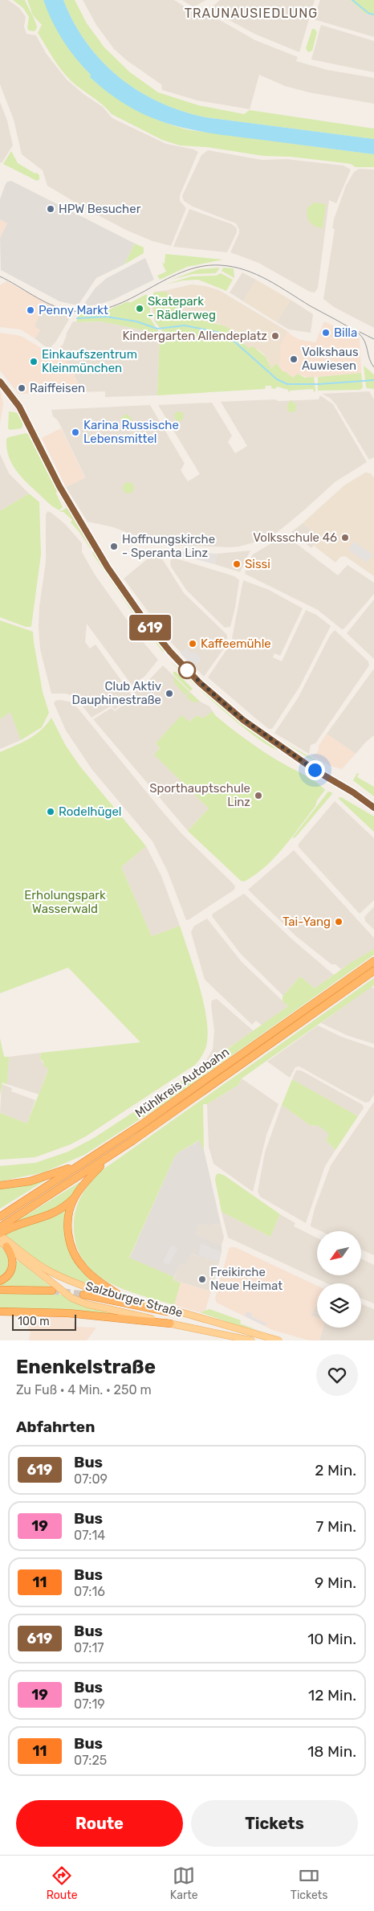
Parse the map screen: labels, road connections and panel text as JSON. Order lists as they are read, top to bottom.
{
  "streets": {
    "highway": ["Mühlkreis Autobahn"],
    "main road": ["Salzburger Straße"]
  },
  "districts": ["TRAUNAUSIEDLUNG"],
  "parks": ["Erholungspark Wasserwald"],
  "places": [
    "HPW Besucher",
    "Skatepark - Rädlerweg",
    "Penny Markt",
    "Billa",
    "Kindergarten Allendeplatz",
    "Volkshaus Auwiesen",
    "Einkaufszentrum Kleinmünchen",
    "Raiffeisen",
    "Karina Russische Lebensmittel",
    "Volksschule 46",
    "Hoffnungskirche - Speranta Linz",
    "Sissi",
    "Kaffeemühle",
    "Club Aktiv Dauphinestraße",
    "Sporthauptschule Linz",
    "Rodelhügel",
    "Tai-Yang",
    "Freikirche Neue Heimat"
  ],
  "lines": ["bus line 619"],
  "scale_bar": "100 m",
  "north": "bottom left",
  "page": {
    "on_map": "619",
    "scale": "100 m",
    "heading": [
      ["Enenkelstraße", "Zu Fuß · 4 Min. · 250 m"],
      "Abfahrten"
    ],
    "list": [
      {
        "mark": "619",
        "name": "Bus",
        "note": "07:09",
        "value": "2 Min."
      },
      {
        "mark": "19",
        "name": "Bus",
        "note": "07:14",
        "value": "7 Min."
      },
      {
        "mark": "11",
        "name": "Bus",
        "note": "07:16",
        "value": "9 Min."
      },
      {
        "mark": "619",
        "name": "Bus",
        "note": "07:17",
        "value": "10 Min."
      },
      {
        "mark": "19",
        "name": "Bus",
        "note": "07:19",
        "value": "12 Min."
      },
      {
        "mark": "11",
        "name": "Bus",
        "note": "07:25",
        "value": "18 Min."
      }
    ],
    "buttons": ["Route", "Tickets"],
    "tabs": ["Route", "Karte", "Tickets"]
  }
}
